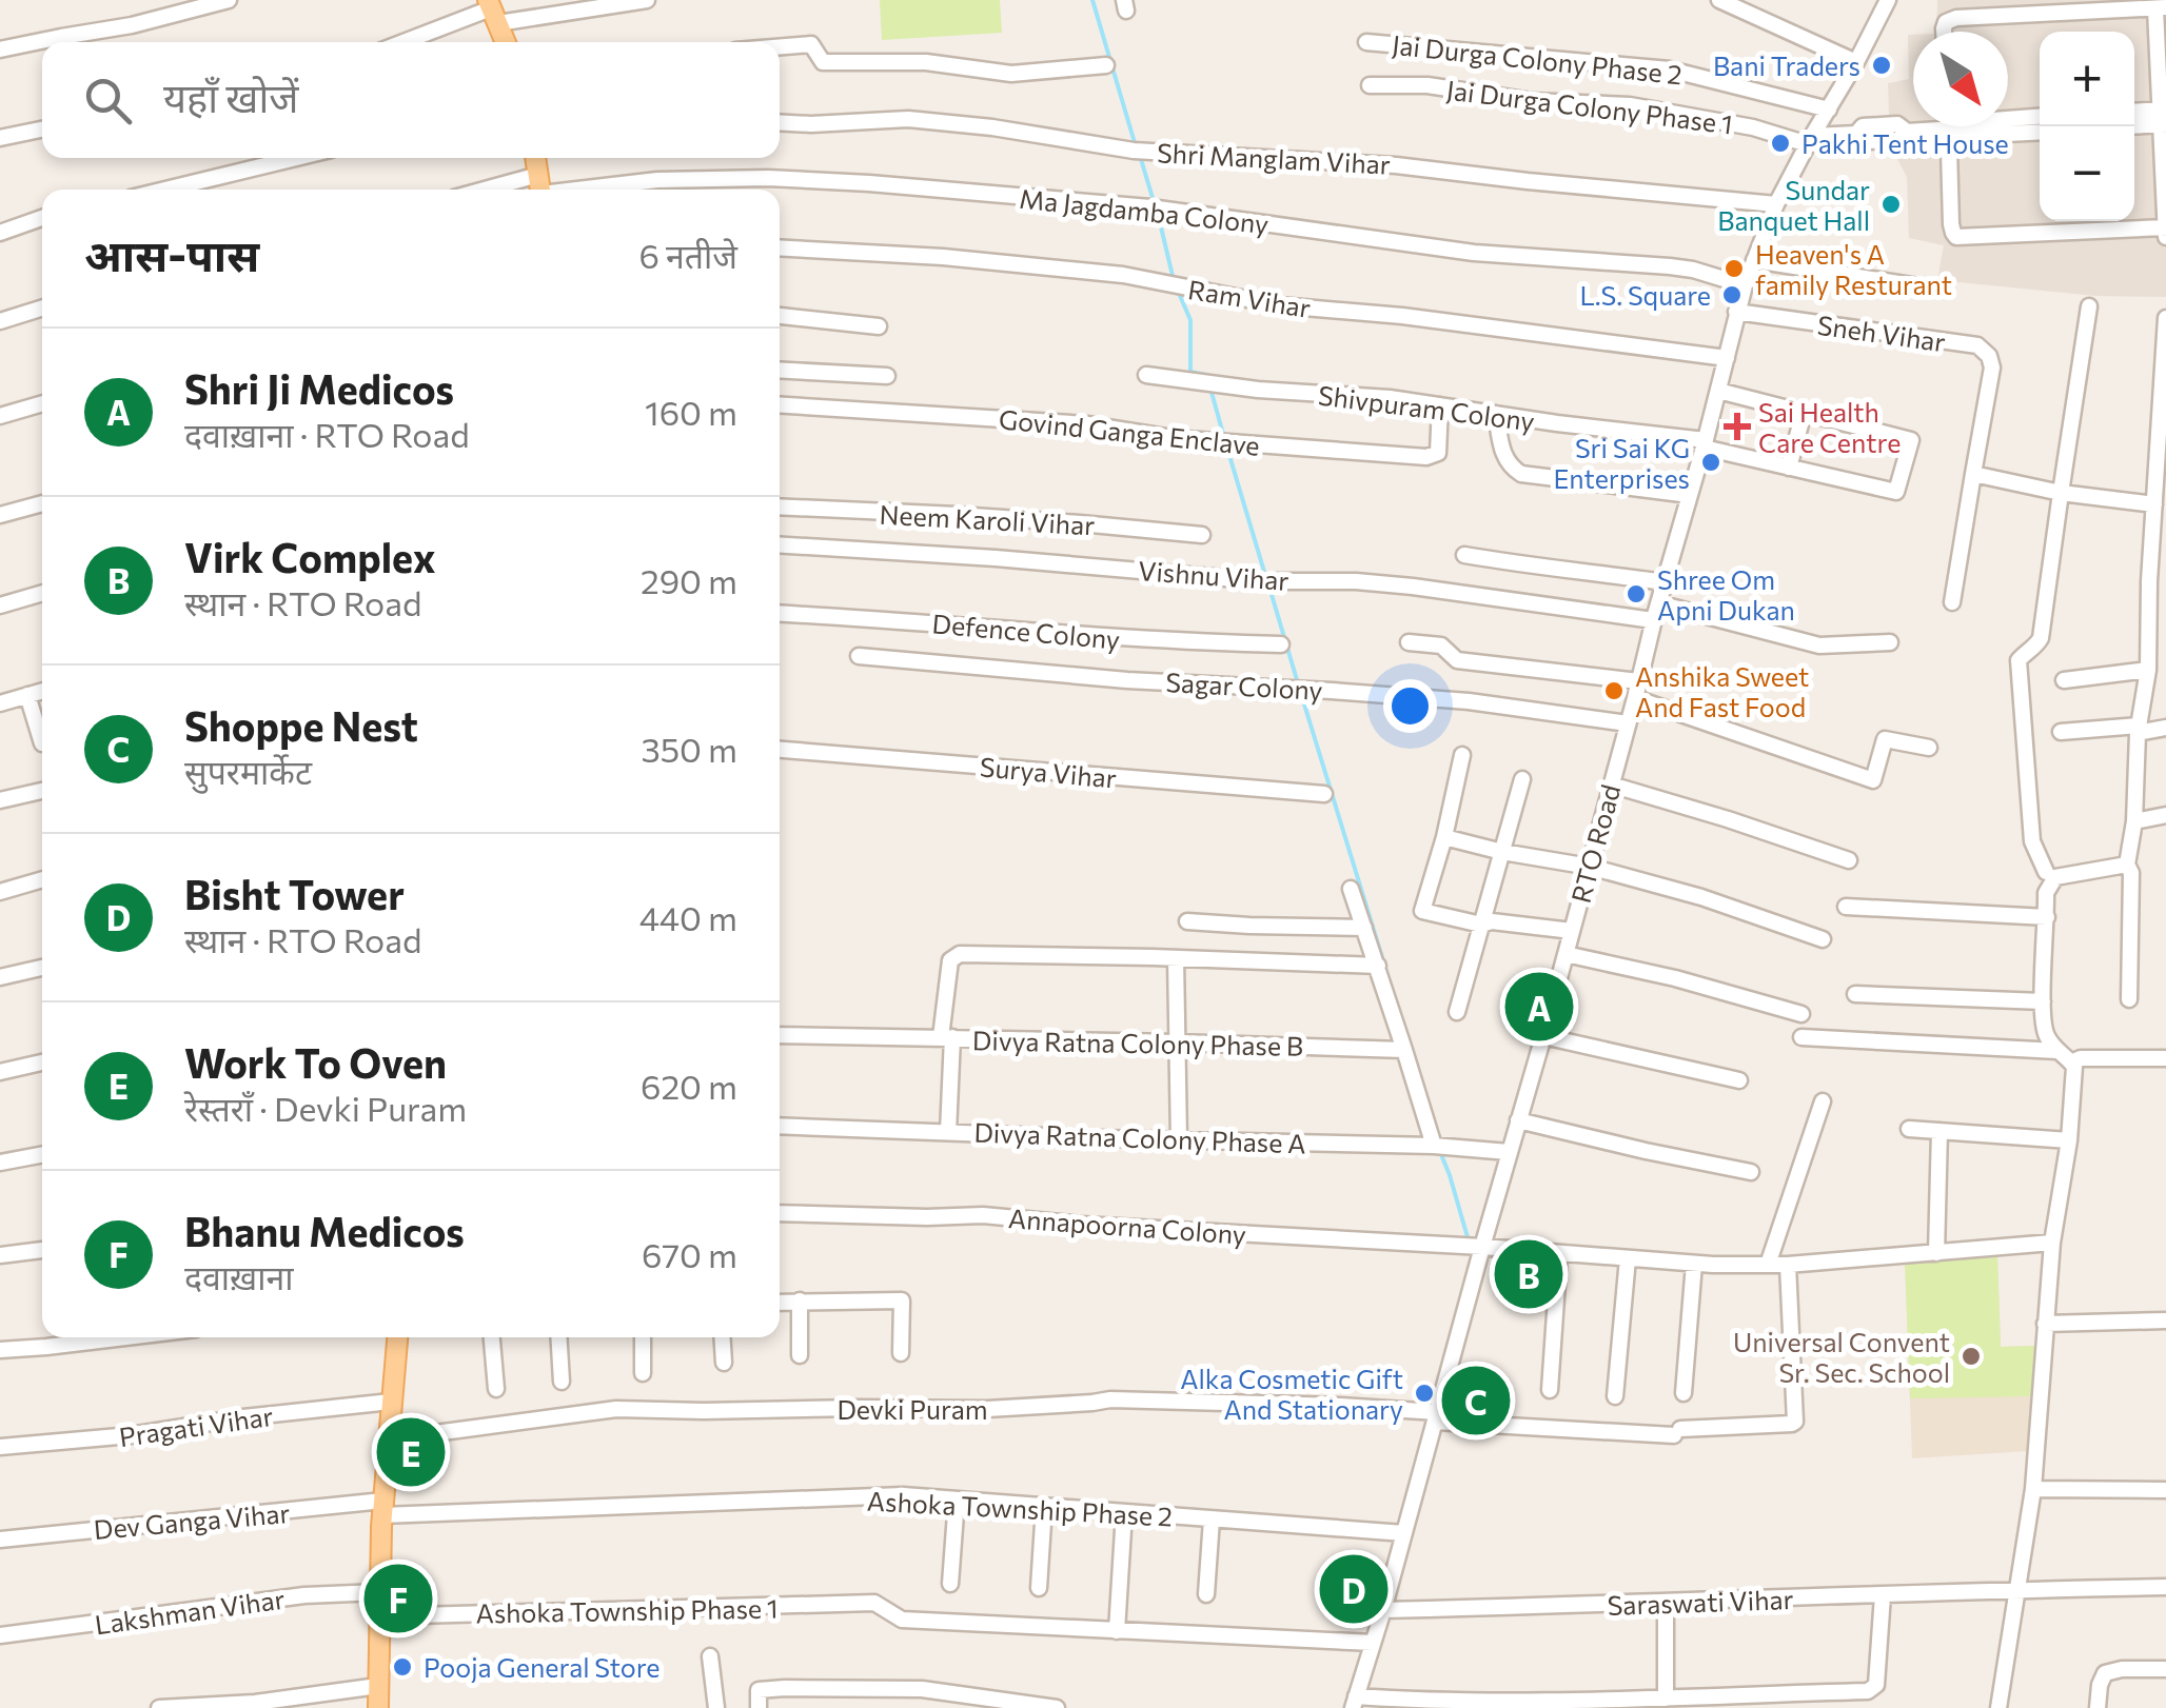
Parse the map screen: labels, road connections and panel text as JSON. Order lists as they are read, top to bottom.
{
  "streets": {
    "street": [
      "Jai Durga Colony Phase 2",
      "Jai Durga Colony Phase 1",
      "Shri Manglam Vihar",
      "Ma Jagdamba Colony",
      "Ram Vihar",
      "Sneh Vihar",
      "Shivpuram Colony",
      "Govind Ganga Enclave",
      "Neem Karoli Vihar",
      "Vishnu Vihar",
      "Defence Colony",
      "Sagar Colony",
      "Surya Vihar",
      "RTO Road",
      "Divya Ratna Colony Phase B",
      "Divya Ratna Colony Phase A",
      "Annapoorna Colony",
      "Devki Puram",
      "Pragati Vihar",
      "Ashoka Township Phase 2",
      "Dev Ganga Vihar",
      "Saraswati Vihar",
      "Ashoka Township Phase 1",
      "Lakshman Vihar"
    ]
  },
  "crossings": [
    ["Jai Durga Colony Phase 2", "RTO Road"],
    ["Jai Durga Colony Phase 1", "RTO Road"],
    ["Shri Manglam Vihar", "RTO Road"],
    ["Ma Jagdamba Colony", "RTO Road"],
    ["Ram Vihar", "RTO Road"],
    ["Sneh Vihar", "RTO Road"],
    ["Shivpuram Colony", "Govind Ganga Enclave"],
    ["Shivpuram Colony", "RTO Road"],
    ["Vishnu Vihar", "RTO Road"],
    ["Sagar Colony", "RTO Road"],
    ["RTO Road", "Divya Ratna Colony Phase A"],
    ["RTO Road", "Annapoorna Colony"],
    ["RTO Road", "Devki Puram"],
    ["RTO Road", "Ashoka Township Phase 2"],
    ["RTO Road", "Saraswati Vihar"],
    ["Annapoorna Colony", "Devki Puram"],
    ["Ashoka Township Phase 2", "Dev Ganga Vihar"]
  ],
  "places": {
    "other": [
      "Bani Traders",
      "Pakhi Tent House",
      "Sundar Banquet Hall",
      "Heaven's A family Resturant",
      "L.S. Square",
      "Sri Sai KG Enterprises",
      "Shree Om Apni Dukan",
      "Anshika Sweet And Fast Food",
      "Universal Convent Sr. Sec. School",
      "Alka Cosmetic Gift And Stationary",
      "Pooja General Store"
    ],
    "health": ["Sai Health Care Centre"]
  },
  "north": "bottom right",
  "page": {
    "map_buttons": ["+", "−"],
    "search": "यहाँ खोजें",
    "heading": ["आस-पास", "6 नतीजे"],
    "list": [
      {
        "mark": "A",
        "name": "Shri Ji Medicos",
        "note": "दवाख़ाना · RTO Road",
        "value": "160 m"
      },
      {
        "mark": "B",
        "name": "Virk Complex",
        "note": "स्थान · RTO Road",
        "value": "290 m"
      },
      {
        "mark": "C",
        "name": "Shoppe Nest",
        "note": "सुपरमार्केट",
        "value": "350 m"
      },
      {
        "mark": "D",
        "name": "Bisht Tower",
        "note": "स्थान · RTO Road",
        "value": "440 m"
      },
      {
        "mark": "E",
        "name": "Work To Oven",
        "note": "रेस्तराँ · Devki Puram",
        "value": "620 m"
      },
      {
        "mark": "F",
        "name": "Bhanu Medicos",
        "note": "दवाख़ाना",
        "value": "670 m"
      }
    ],
    "pins": [
      "A",
      "B",
      "C",
      "E",
      "D",
      "F"
    ]
  }
}
